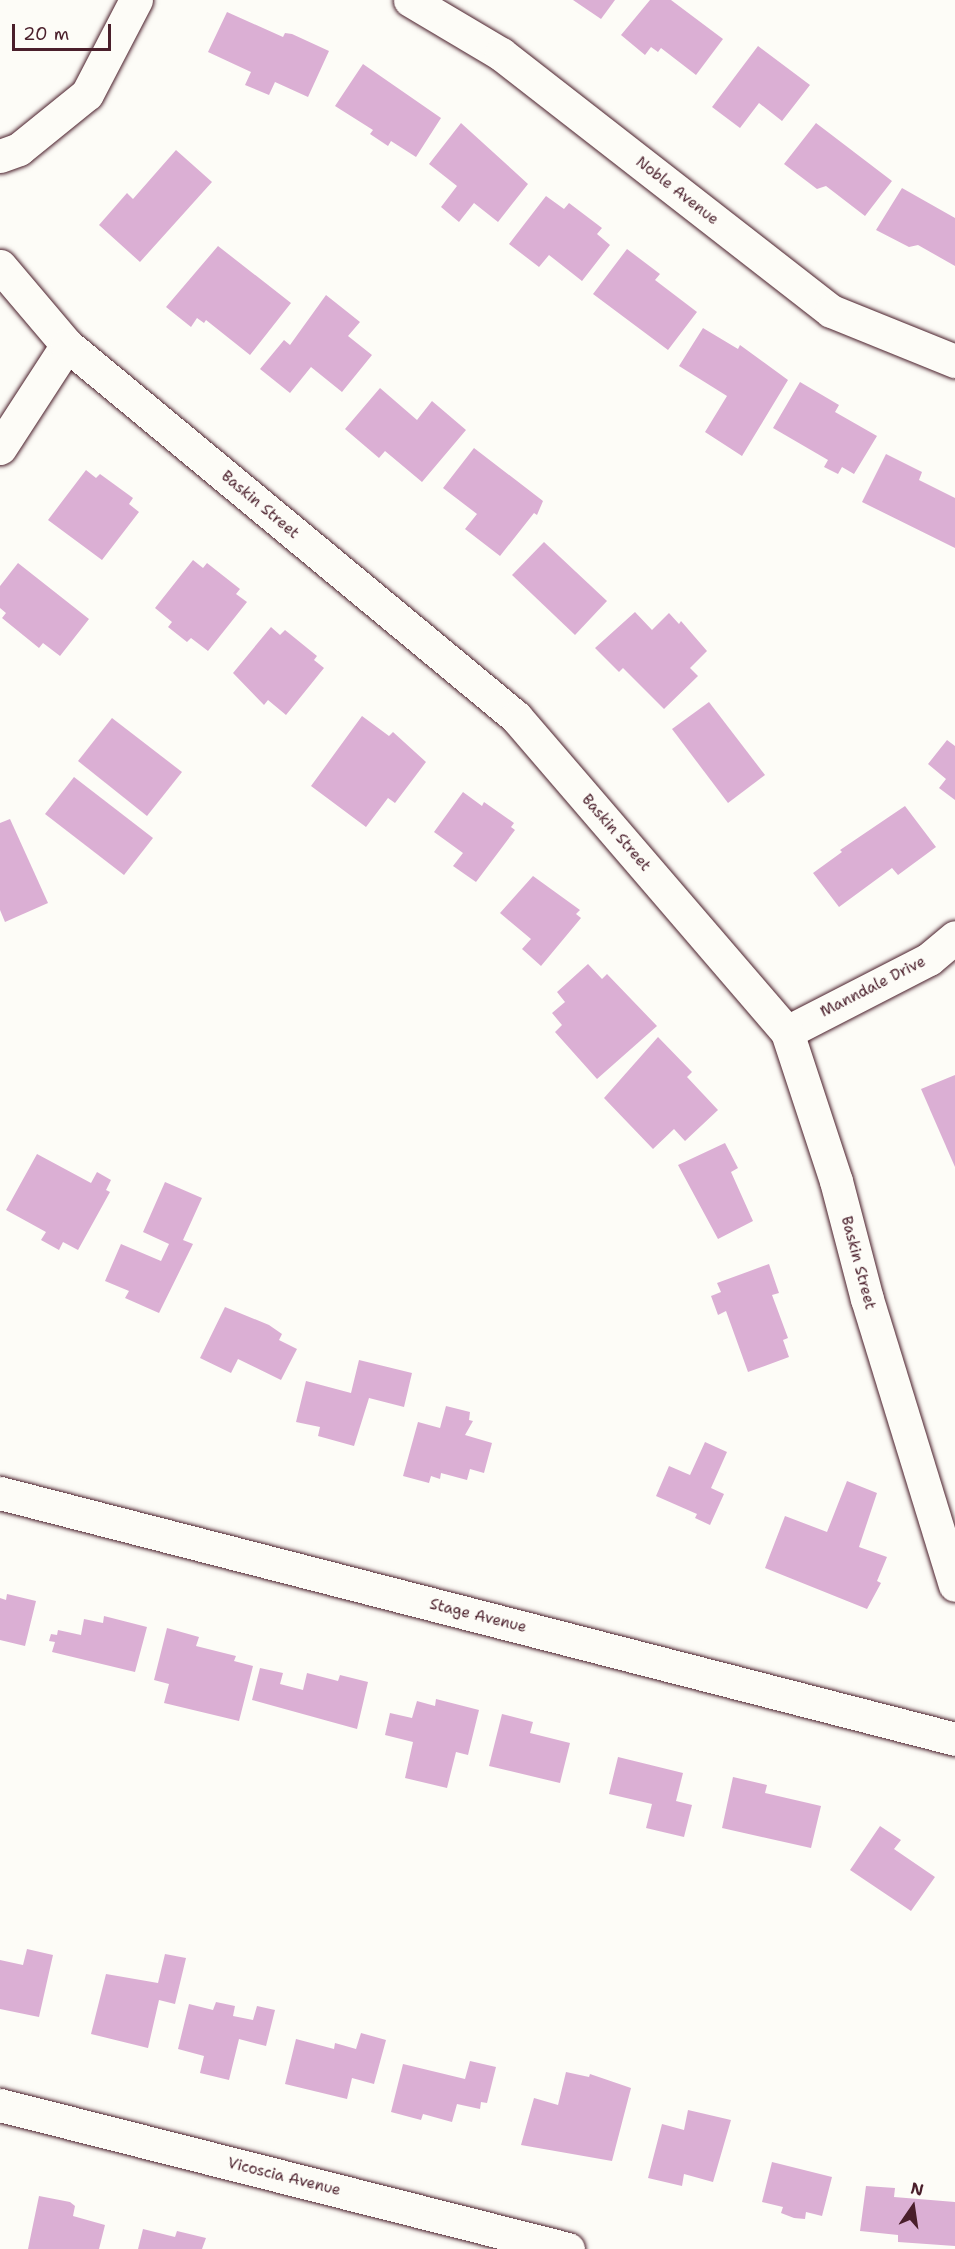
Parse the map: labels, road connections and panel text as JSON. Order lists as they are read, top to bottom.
{
  "streets": {
    "street": [
      "Noble Avenue",
      "Baskin Street",
      "Manndale Drive",
      "Stage Avenue",
      "Vicoscia Avenue"
    ]
  },
  "crossings": [
    ["Baskin Street", "Manndale Drive"]
  ],
  "scale_bar": "20 m",
  "north": "top"
}
